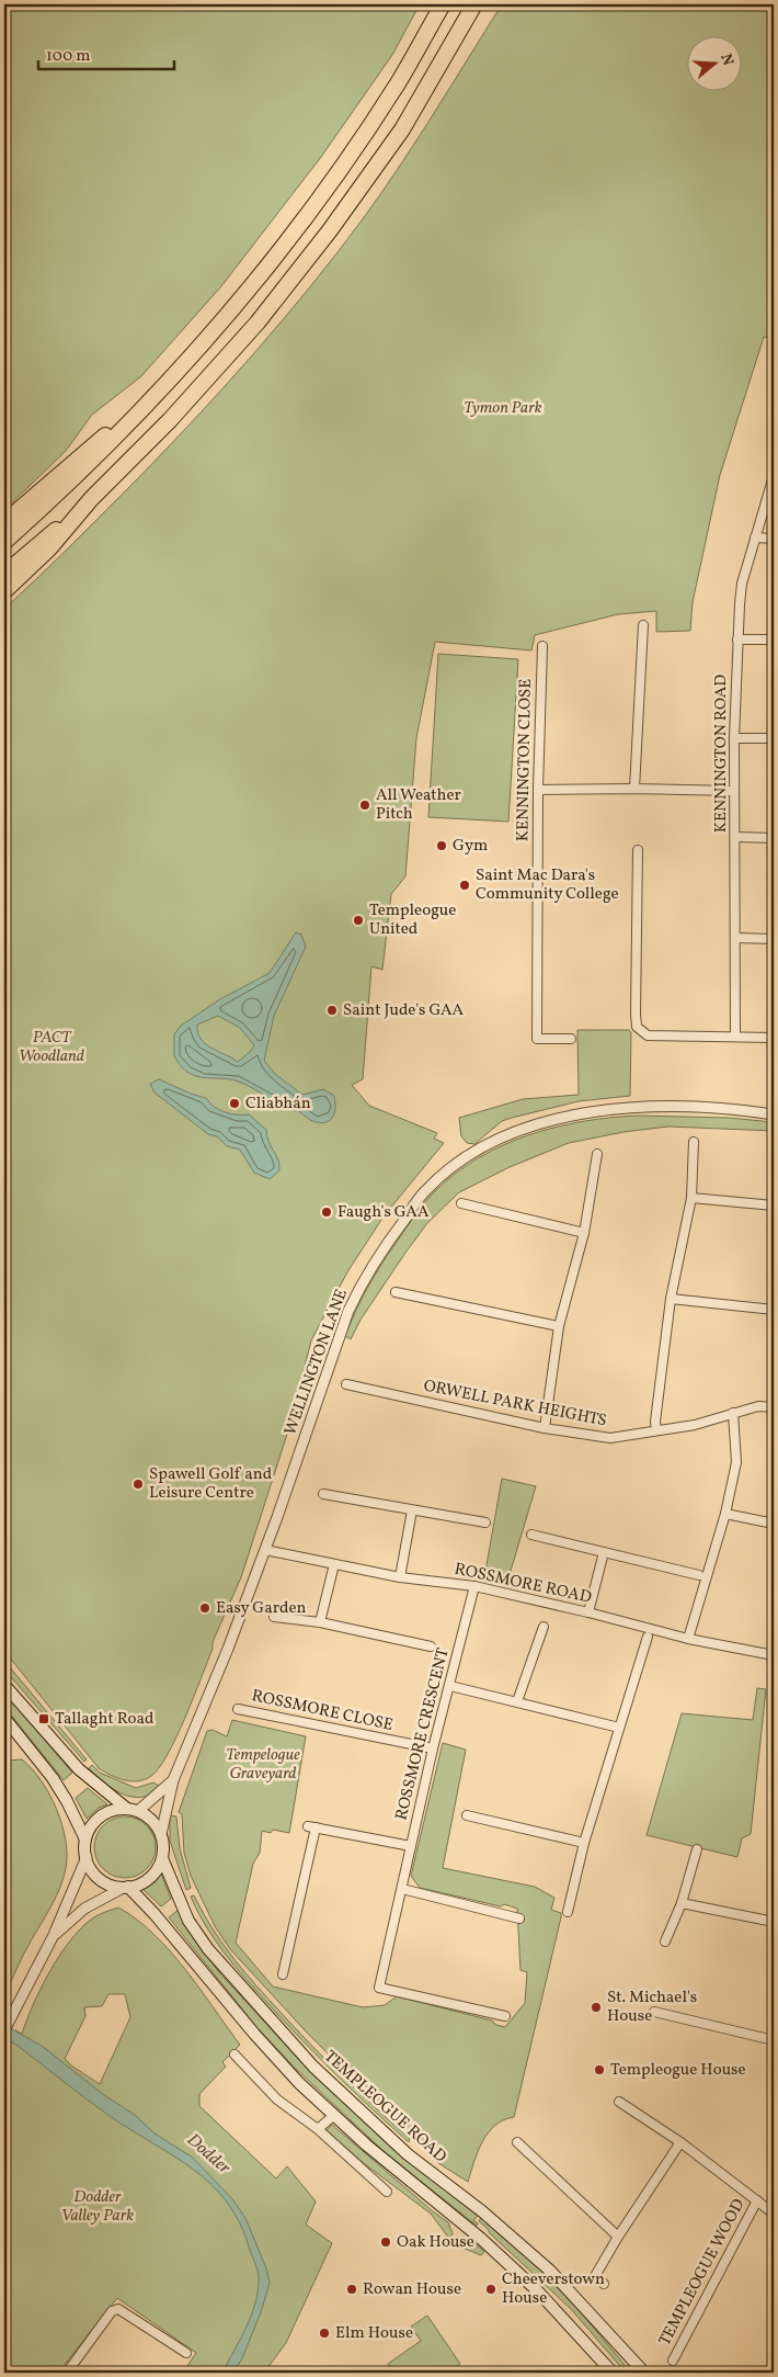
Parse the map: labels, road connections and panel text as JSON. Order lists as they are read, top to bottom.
{
  "streets": {
    "main road": ["TEMPLEOGUE ROAD"],
    "street": [
      "KENNINGTON ROAD",
      "KENNINGTON CLOSE",
      "WELLINGTON LANE",
      "ORWELL PARK HEIGHTS",
      "ROSSMORE ROAD",
      "ROSSMORE CLOSE",
      "ROSSMORE CRESCENT",
      "TEMPLEOGUE WOOD"
    ]
  },
  "crossings": [
    ["WELLINGTON LANE", "ROSSMORE ROAD"],
    ["WELLINGTON LANE", "TEMPLEOGUE ROAD"],
    ["ROSSMORE ROAD", "ROSSMORE CRESCENT"],
    ["ROSSMORE CLOSE", "ROSSMORE CRESCENT"]
  ],
  "water": ["Dodder"],
  "parks": [
    "Tymon Park",
    "PACT Woodland",
    "Tempelogue Graveyard",
    "Dodder Valley Park"
  ],
  "places": {
    "other": [
      "All Weather Pitch",
      "Gym",
      "Saint Mac Dara's Community College",
      "Templeogue United",
      "Saint Jude's GAA",
      "Cliabhán",
      "Faugh's GAA",
      "Spawell Golf and Leisure Centre",
      "Easy Garden",
      "St. Michael's House",
      "Templeogue House",
      "Oak House",
      "Rowan House",
      "Cheeverstown House",
      "Elm House"
    ],
    "transit": ["Tallaght Road"]
  },
  "scale_bar": "100 m",
  "north": "right"
}
